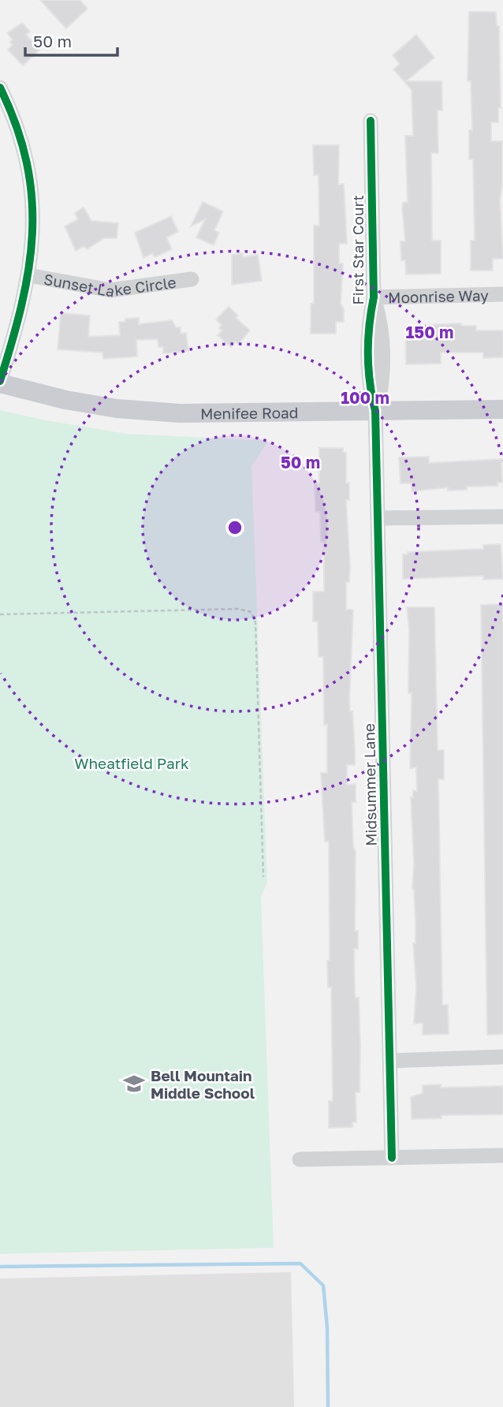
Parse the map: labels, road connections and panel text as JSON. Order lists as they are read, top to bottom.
{
  "streets": {
    "main road": ["Menifee Road"],
    "street": [
      "First Star Court",
      "Sunset Lake Circle",
      "Moonrise Way",
      "Midsummer Lane"
    ]
  },
  "crossings": [
    ["First Star Court", "Moonrise Way"],
    ["First Star Court", "Menifee Road"],
    ["First Star Court", "Midsummer Lane"],
    ["Menifee Road", "Midsummer Lane"]
  ],
  "parks": ["Wheatfield Park"],
  "places": {
    "school or university": ["Bell Mountain Middle School"]
  },
  "scale_bar": "50 m",
  "rings": ["150 m", "100 m", "50 m"]
}
